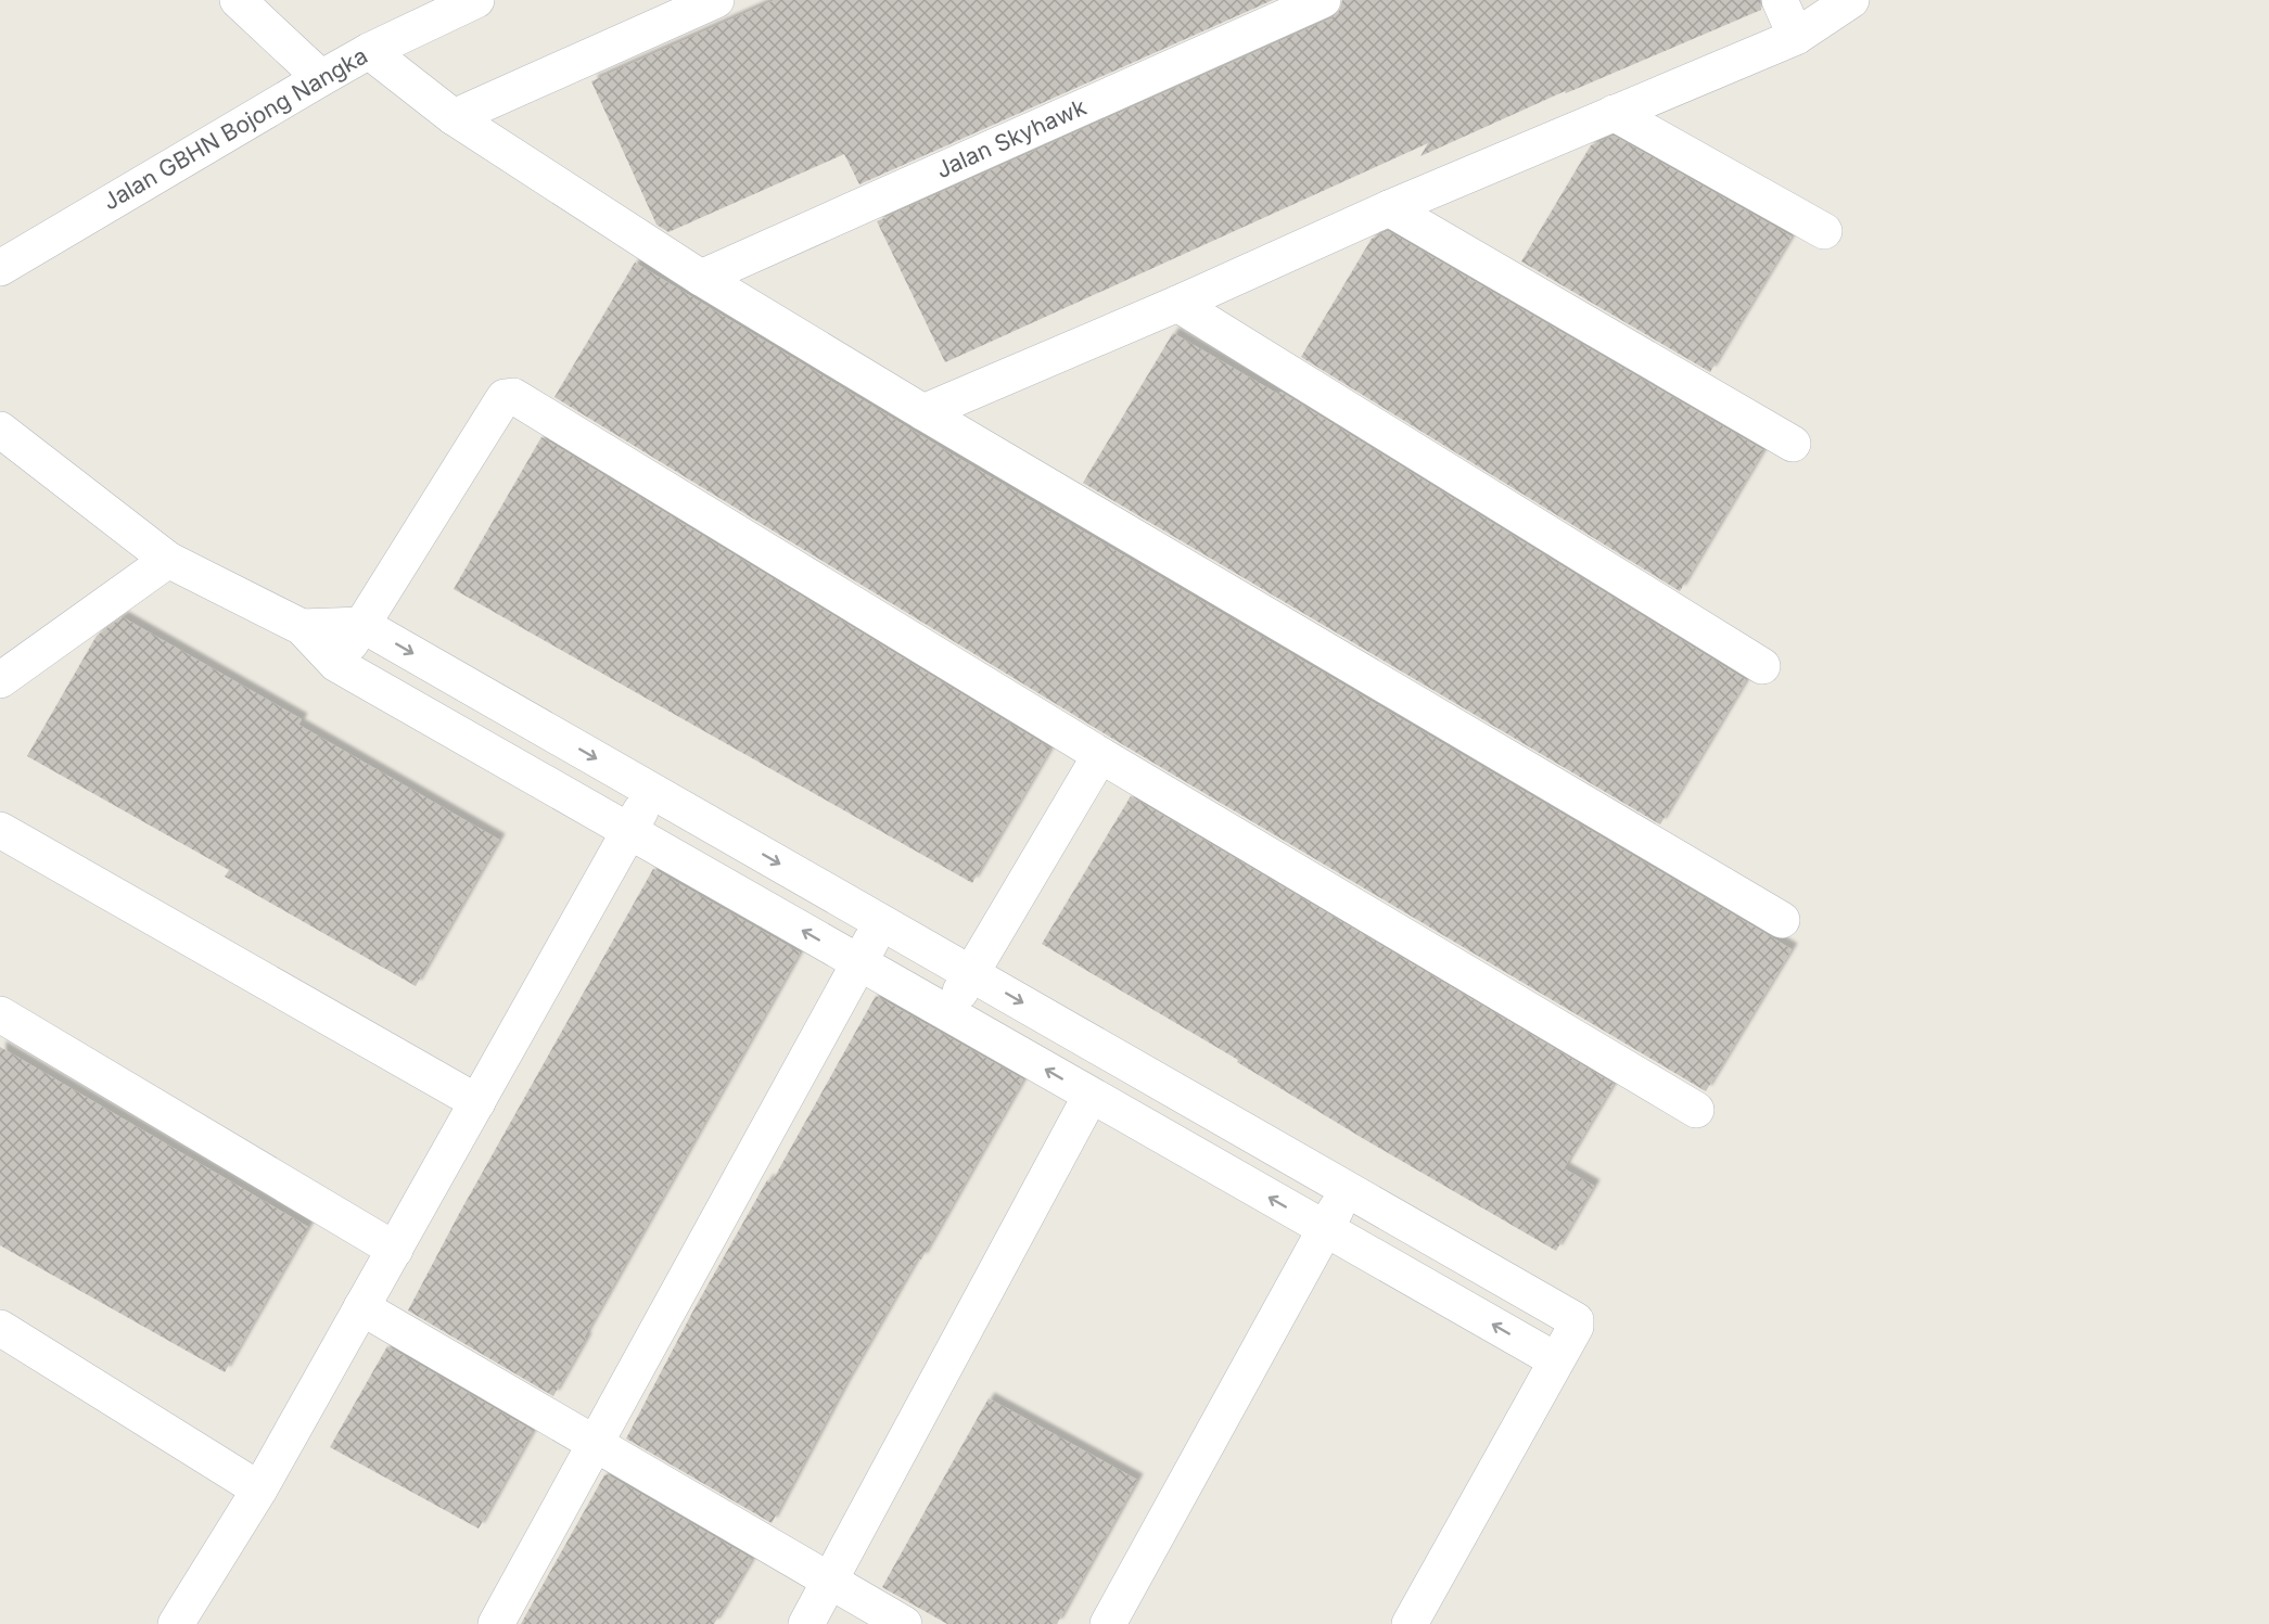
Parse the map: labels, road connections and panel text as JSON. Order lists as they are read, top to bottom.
{
  "streets": {
    "street": ["Jalan GBHN Bojong Nangka", "Jalan Skyhawk"]
  }
}
